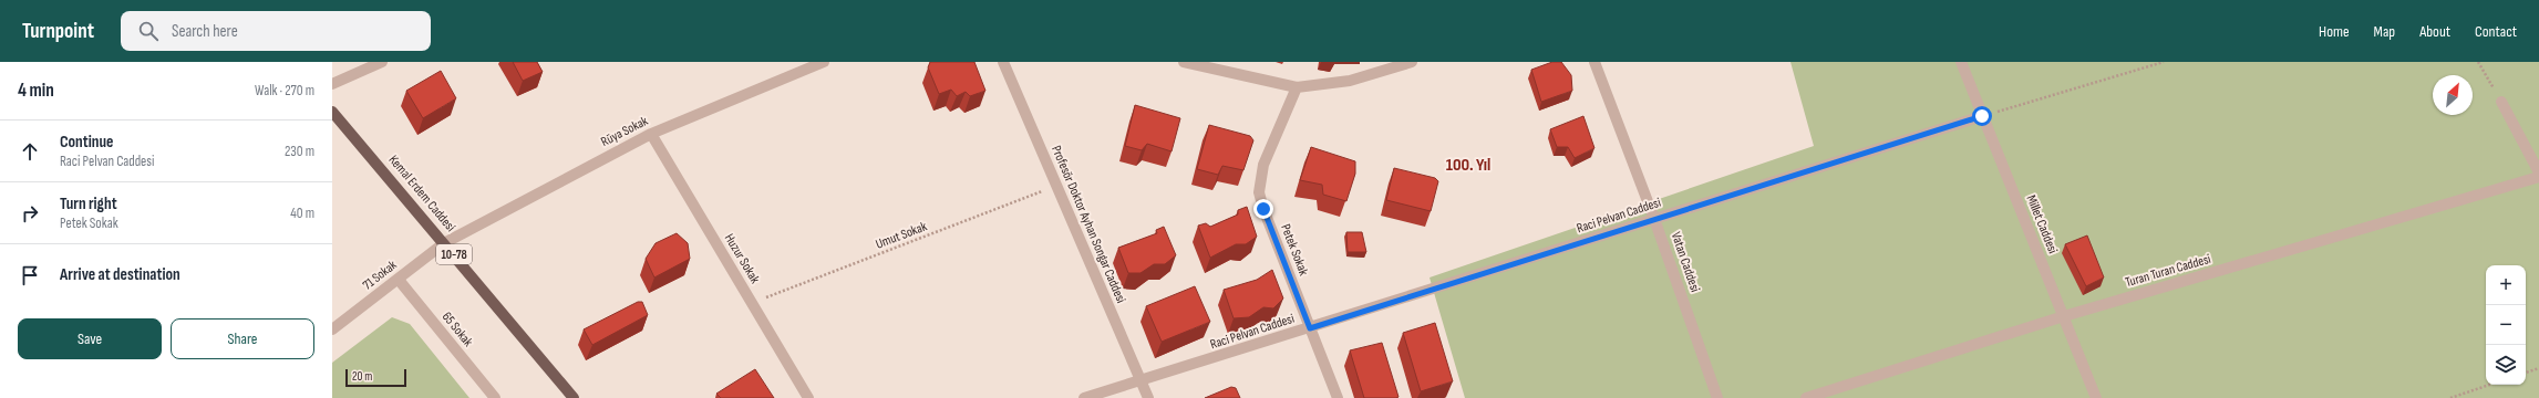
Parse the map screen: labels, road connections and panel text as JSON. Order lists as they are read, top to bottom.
{
  "streets": {
    "main road": ["Kemal Erdem Caddesi", "10-78"],
    "street": [
      "Rüya Sokak",
      "Raci Pelvan Caddesi",
      "Profesör Doktor Ayhan Songar Caddesi",
      "Millet Caddesi",
      "Petek Sokak",
      "Huzur Sokak",
      "Vatan Caddesi",
      "Turan Turan Caddesi",
      "71 Sokak",
      "65 Sokak"
    ],
    "path": ["Umut Sokak"]
  },
  "crossings": [
    ["Rüya Sokak", "Kemal Erdem Caddesi"],
    ["Rüya Sokak", "Huzur Sokak"],
    ["Rüya Sokak", "71 Sokak"],
    ["Kemal Erdem Caddesi", "71 Sokak"],
    ["Raci Pelvan Caddesi", "Profesör Doktor Ayhan Songar Caddesi"],
    ["Raci Pelvan Caddesi", "Millet Caddesi"],
    ["Raci Pelvan Caddesi", "Petek Sokak"],
    ["Raci Pelvan Caddesi", "Vatan Caddesi"],
    ["Profesör Doktor Ayhan Songar Caddesi", "Umut Sokak"],
    ["Millet Caddesi", "Turan Turan Caddesi"],
    ["Umut Sokak", "Huzur Sokak"],
    ["71 Sokak", "65 Sokak"]
  ],
  "districts": ["100. Yıl"],
  "scale_bar": "20 m",
  "north": "top right",
  "page": {
    "header": "Turnpoint",
    "search": "Search here",
    "nav": [
      "Home",
      "Map",
      "About",
      "Contact"
    ],
    "heading": ["4 min", "Walk · 270 m"],
    "list": [
      ["Continue", "Raci Pelvan Caddesi", "230 m"],
      ["Turn right", "Petek Sokak", "40 m"],
      "Arrive at destination"
    ],
    "map_buttons": ["+", "−"],
    "buttons": ["Save", "Share"],
    "scale": "20 m"
  }
}
